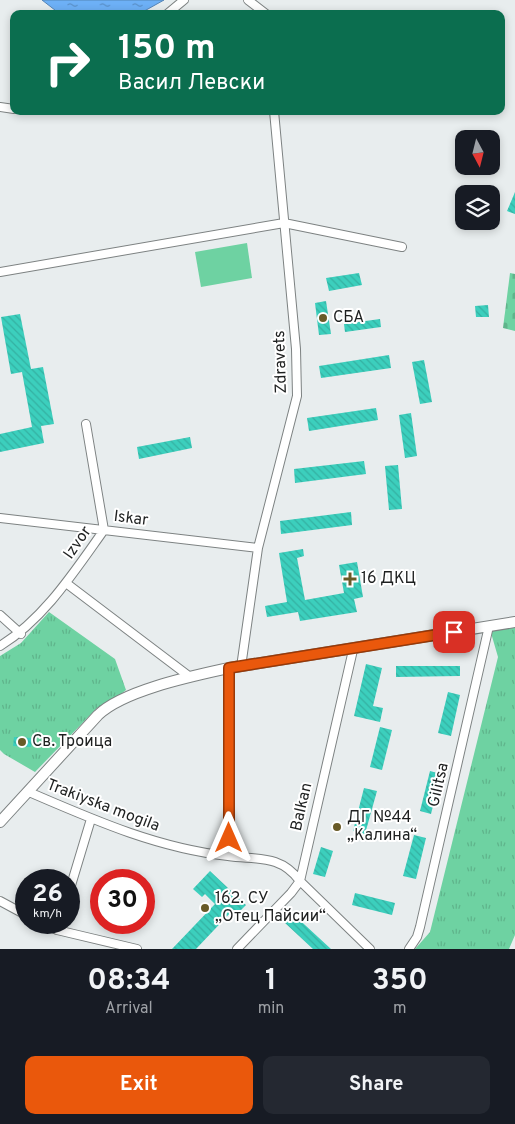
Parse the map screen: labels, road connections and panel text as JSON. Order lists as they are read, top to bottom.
{
  "streets": {
    "street": [
      "Zdravets",
      "Iskar",
      "Izvor",
      "Gilitsa",
      "Trakiyska mogila",
      "Balkan"
    ]
  },
  "crossings": [
    ["Zdravets", "Iskar"],
    ["Iskar", "Izvor"],
    ["Trakiyska mogila", "Balkan"]
  ],
  "places": {
    "other": [
      "СБА",
      "Св. Троица",
      "ДГ №44 „Калина“",
      "162. СУ „Отец Пайсии“"
    ],
    "health": ["16 ДКЦ"]
  },
  "north": "bottom",
  "page": {
    "turn": ["150 m", "Васил Левски"],
    "speed": "26 km/h",
    "limit": "30",
    "eta": [
      "08:34",
      "Arrival",
      "1",
      "min",
      "350",
      "m"
    ],
    "buttons": ["Exit", "Share"]
  }
}
